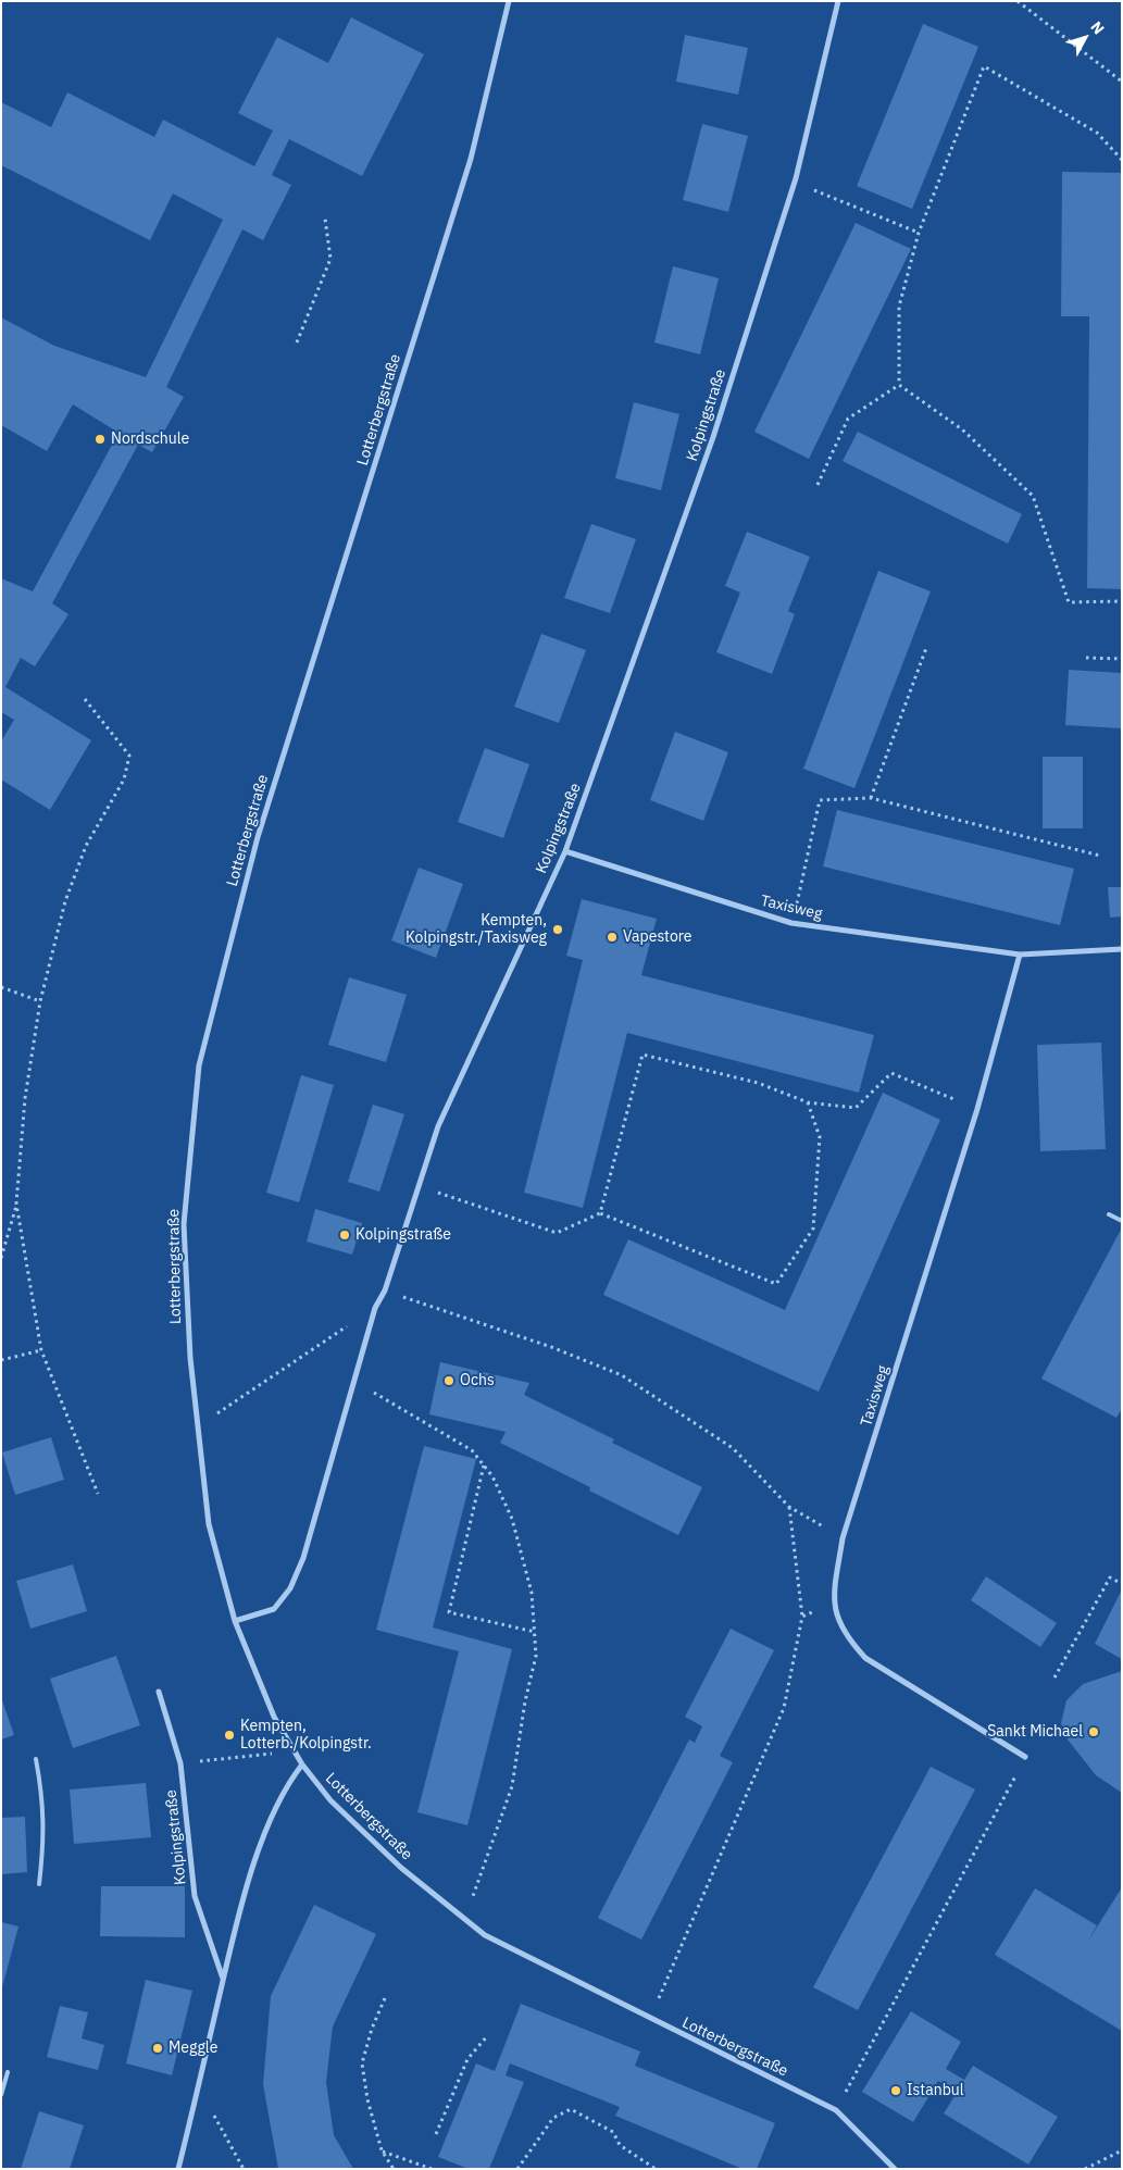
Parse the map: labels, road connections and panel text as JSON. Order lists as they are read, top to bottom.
{
  "streets": {
    "street": ["Lotterbergstraße", "Kolpingstraße", "Taxisweg"]
  },
  "crossings": [
    ["Lotterbergstraße", "Kolpingstraße"],
    ["Kolpingstraße", "Taxisweg"]
  ],
  "places": [
    "Nordschule",
    "Kempten, Kolpingstr./Taxisweg",
    "Vapestore",
    "Kolpingstraße",
    "Ochs",
    "Sankt Michael",
    "Kempten, Lotterb./Kolpingstr.",
    "Meggle",
    "Istanbul"
  ],
  "north": "top right"
}
